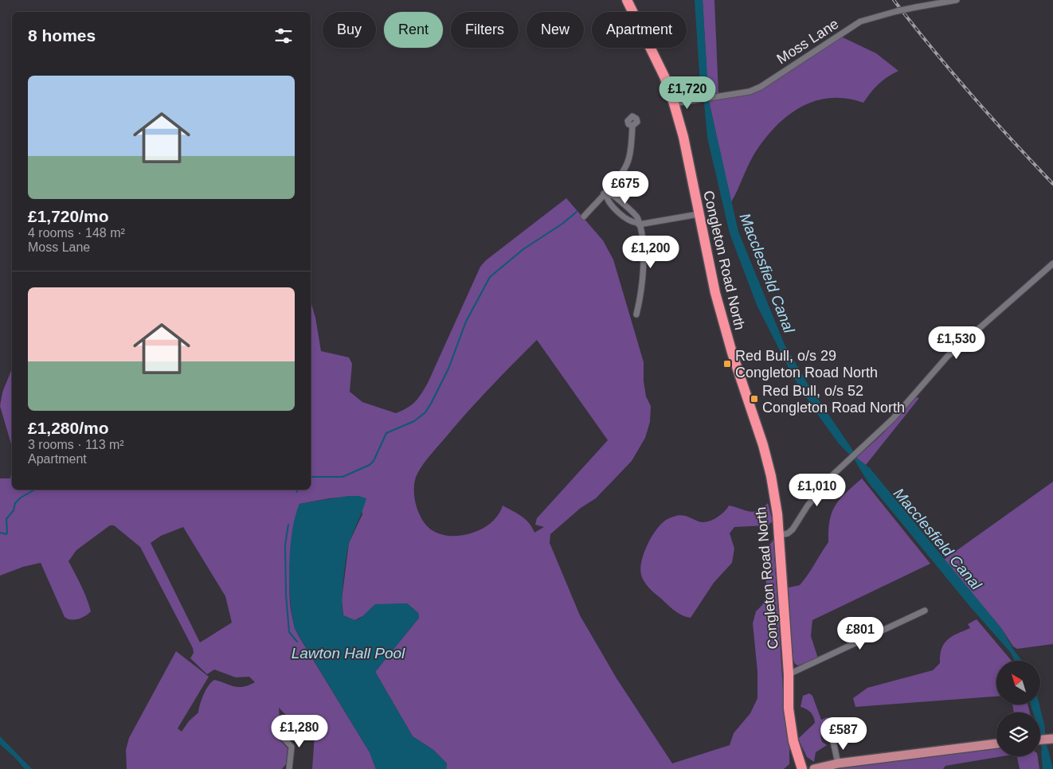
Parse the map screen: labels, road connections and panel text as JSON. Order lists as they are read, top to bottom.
{
  "streets": {
    "highway": ["Congleton Road North"],
    "street": ["Moss Lane"]
  },
  "crossings": [
    ["Moss Lane", "Congleton Road North"]
  ],
  "water": ["Macclesfield Canal", "Lawton Hall Pool"],
  "places": {
    "transit": ["Red Bull, o/s 29 Congleton Road North", "Red Bull, o/s 52 Congleton Road North"]
  },
  "north": "top left",
  "page": {
    "chip": [
      "Buy",
      "Rent",
      "Filters",
      "New",
      "Apartment"
    ],
    "heading": "8 homes",
    "list": [
      {
        "name": "£1,720/mo",
        "note": "4 rooms · 148 m² · Moss Lane"
      },
      {
        "name": "£1,280/mo",
        "note": "3 rooms · 113 m² · Apartment"
      }
    ],
    "price": [
      "£1,720",
      "£675",
      "£1,200",
      "£1,530",
      "£1,010",
      "£801",
      "£1,280",
      "£587"
    ]
  }
}
